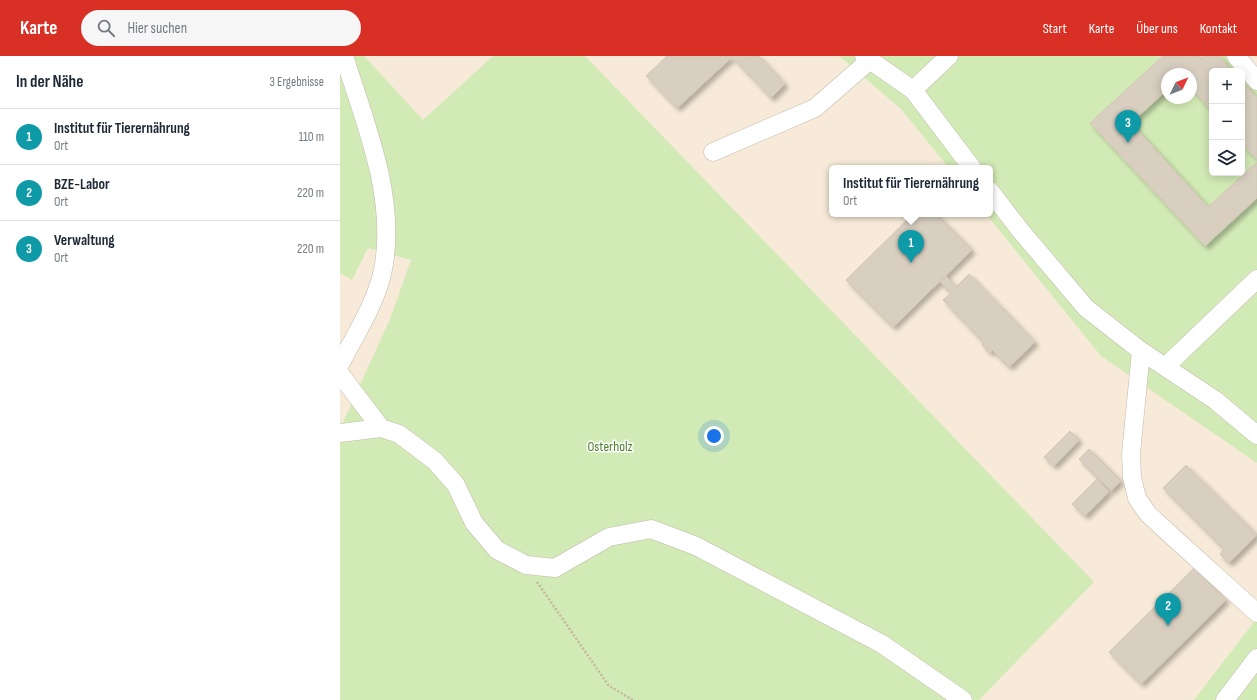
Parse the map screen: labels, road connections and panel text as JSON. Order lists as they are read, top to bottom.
{
  "parks": ["Osterholz"],
  "north": "top right",
  "page": {
    "header": "Karte",
    "search": "Hier suchen",
    "nav": [
      "Start",
      "Karte",
      "Über uns",
      "Kontakt"
    ],
    "heading": ["In der Nähe", "3 Ergebnisse"],
    "map_buttons": ["+", "−"],
    "list": [
      {
        "mark": "1",
        "name": "Institut für Tierernährung",
        "note": "Ort",
        "value": "110 m"
      },
      {
        "mark": "2",
        "name": "BZE-Labor",
        "note": "Ort",
        "value": "220 m"
      },
      {
        "mark": "3",
        "name": "Verwaltung",
        "note": "Ort",
        "value": "220 m"
      }
    ],
    "pins": ["3", "1", "2"],
    "popup": ["Institut für Tierernährung", "Ort"]
  }
}
